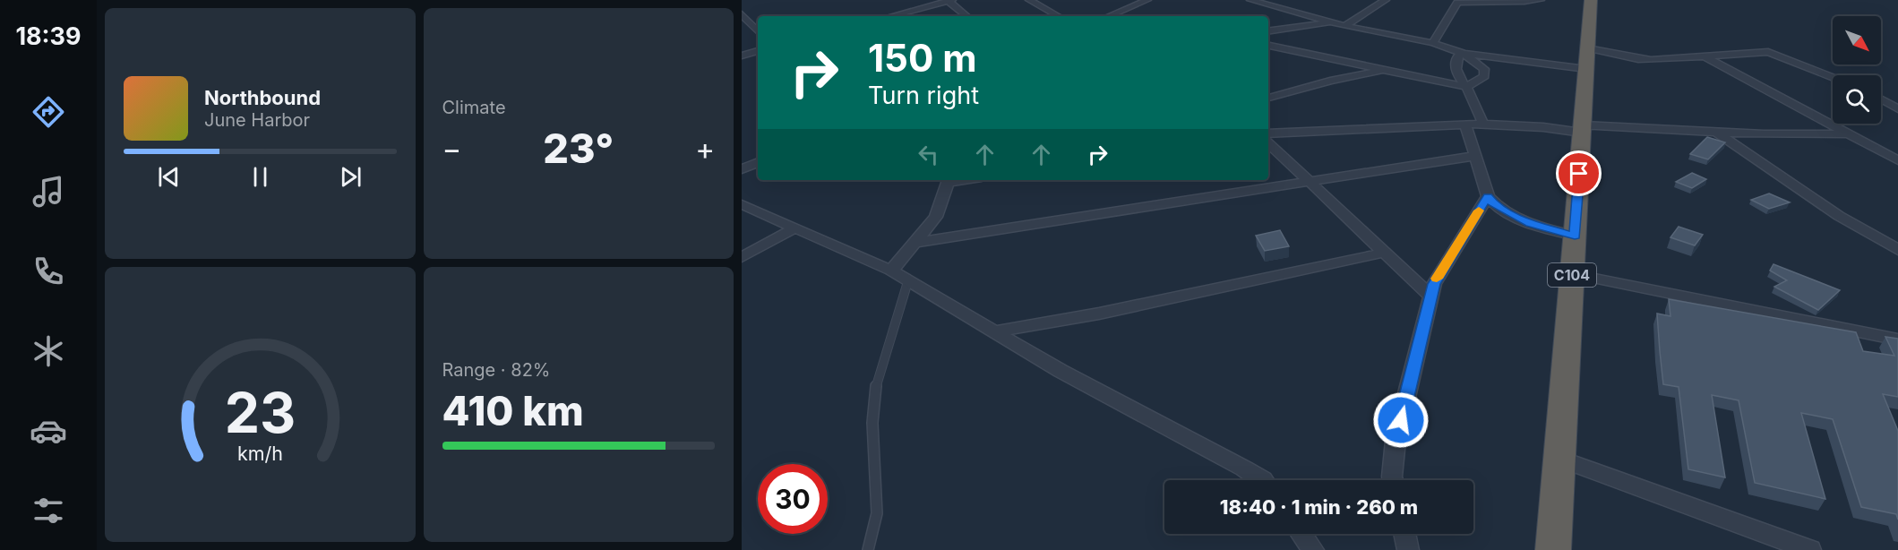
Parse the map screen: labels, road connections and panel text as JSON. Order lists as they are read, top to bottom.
{
  "streets": {
    "highway": ["C104"]
  },
  "north": "bottom right",
  "page": {
    "tabs": "18:39",
    "tile": [
      "Climate",
      ["Range · 82%", "410 km"]
    ],
    "turn": ["150 m", "Turn right"],
    "song": ["Northbound", "June Harbor"],
    "heat": ["−", "23°", "+"],
    "limit": "30",
    "trip": "18:40 · 1 min · 260 m",
    "gauge": ["23", "km/h"]
  }
}
